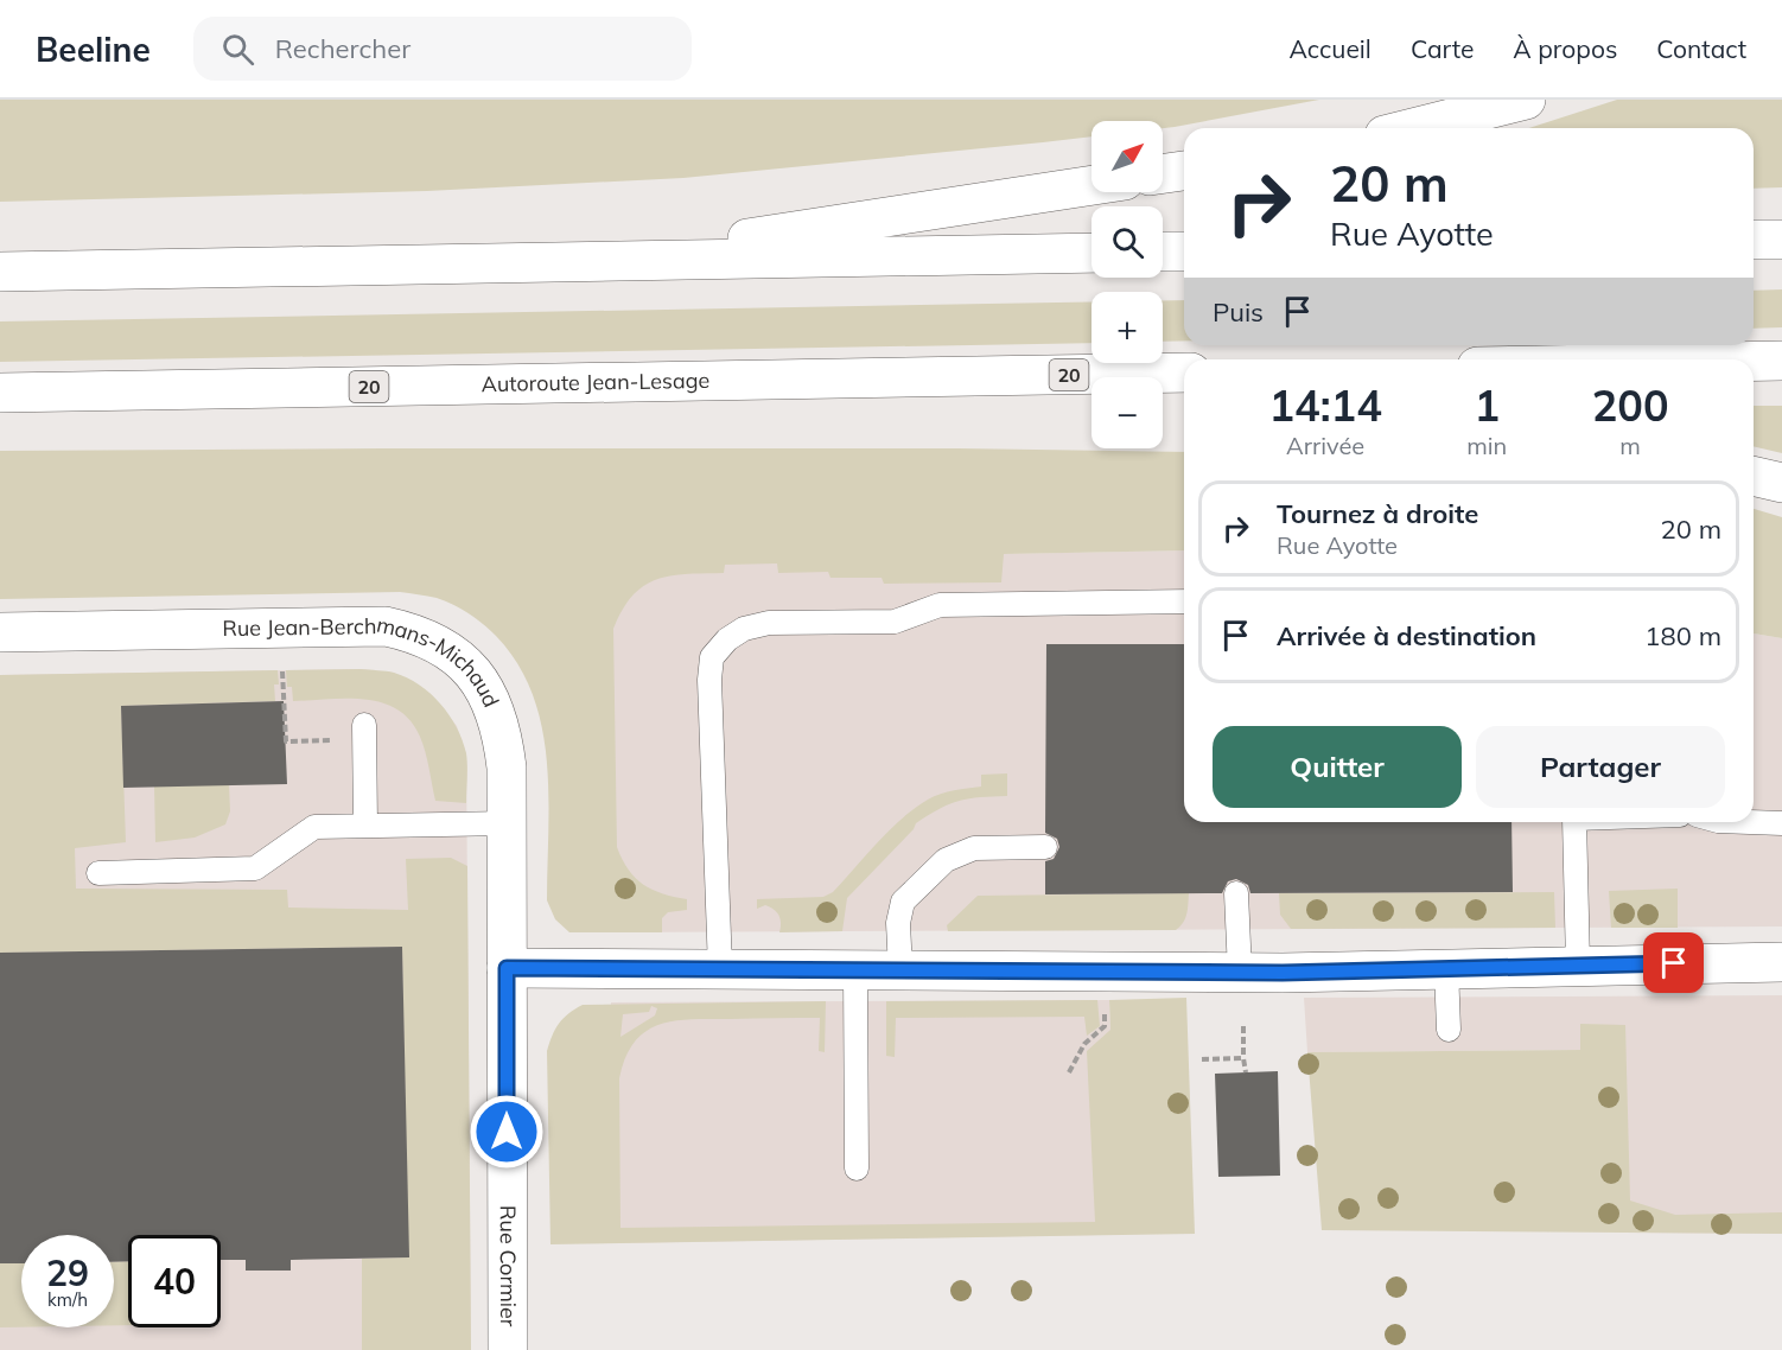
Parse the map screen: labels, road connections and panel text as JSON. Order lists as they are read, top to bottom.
{
  "streets": {
    "main road": [
      "20",
      "Autoroute Jean-Lesage",
      "Rue Jean-Berchmans-Michaud",
      "Rue Cormier"
    ]
  },
  "crossings": [
    ["Rue Jean-Berchmans-Michaud", "Rue Cormier"]
  ],
  "north": "top right",
  "page": {
    "header": "Beeline",
    "search": "Rechercher",
    "nav": [
      "Accueil",
      "Carte",
      "À propos",
      "Contact"
    ],
    "map_buttons": ["+", "−"],
    "turn": ["20 m", "Rue Ayotte"],
    "then": "Puis",
    "eta": [
      "14:14",
      "Arrivée",
      "1",
      "min",
      "200",
      "m"
    ],
    "list": [
      {
        "name": "Tournez à droite",
        "note": "Rue Ayotte",
        "value": "20 m"
      },
      {
        "name": "Arrivée à destination",
        "value": "180 m"
      }
    ],
    "buttons": ["Quitter", "Partager"],
    "speed": "29 km/h",
    "limit": "40"
  }
}
